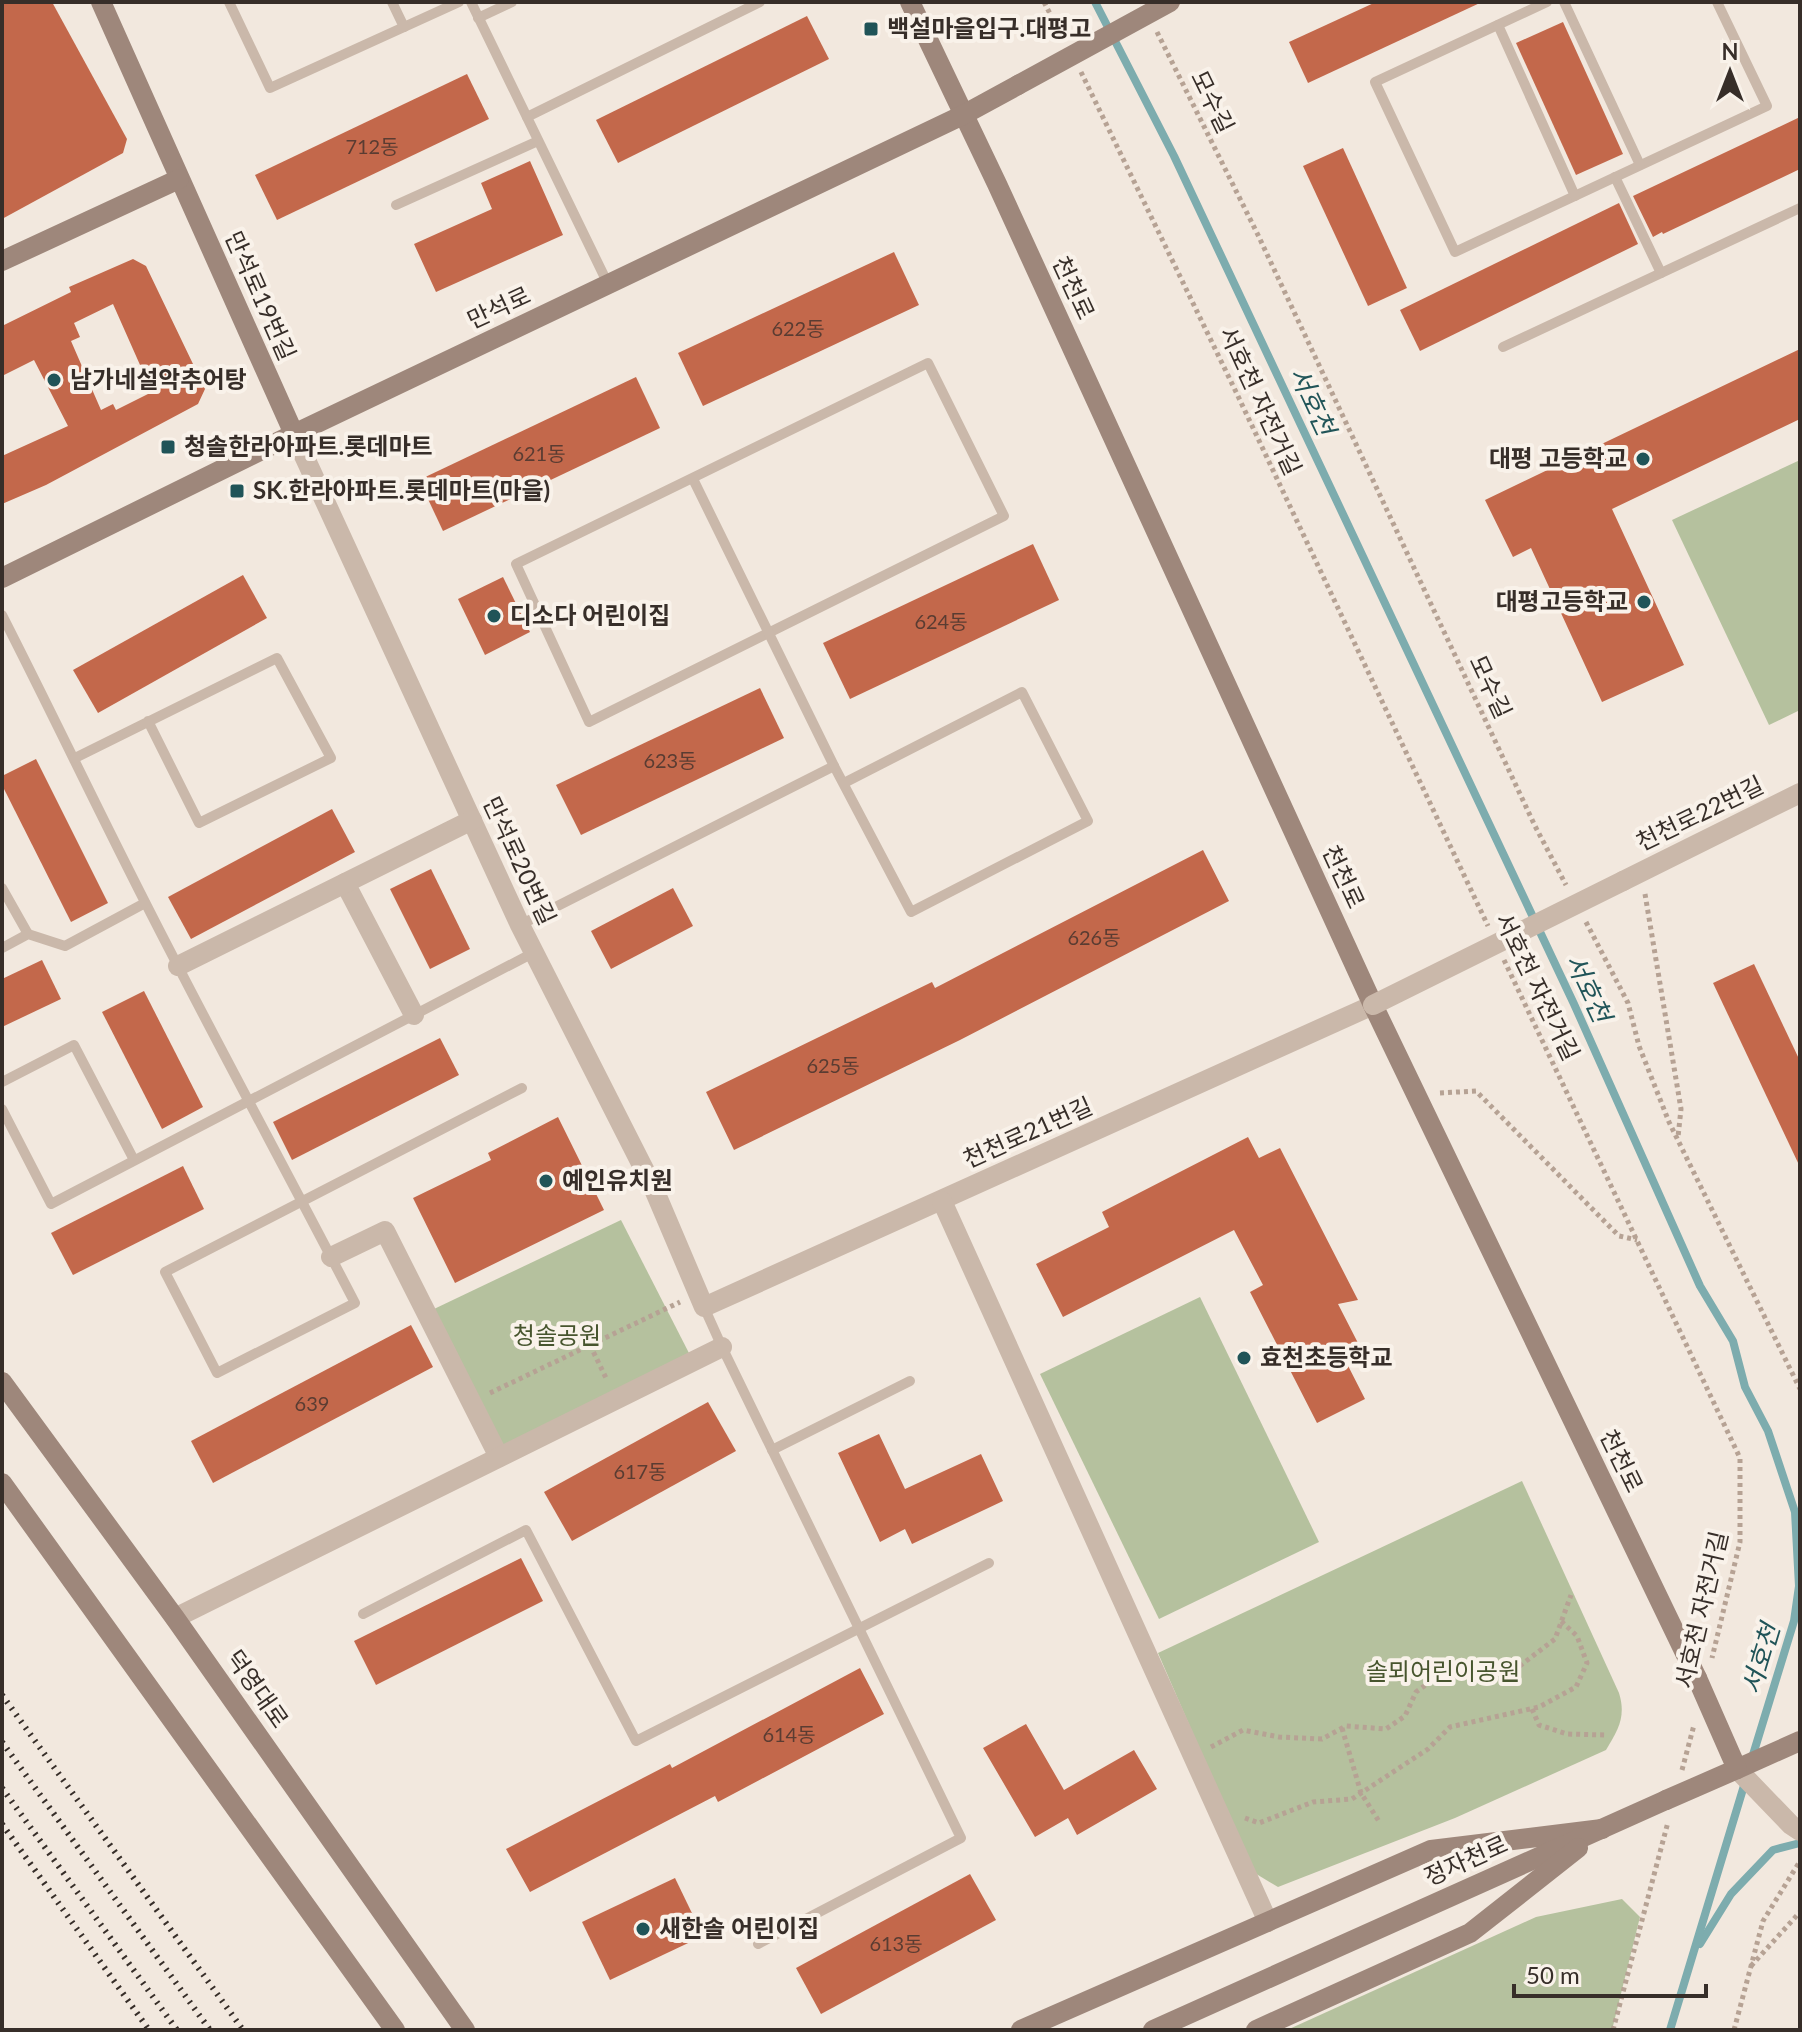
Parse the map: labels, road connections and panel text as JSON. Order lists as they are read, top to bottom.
{
  "streets": {
    "street": [
      "천천로",
      "만석로19번길",
      "만석로",
      "천천로22번길",
      "만석로20번길",
      "천천로21번길",
      "덕영대로",
      "정자천로"
    ],
    "path": ["모수길", "서호천 자전거길"]
  },
  "crossings": [
    ["천천로", "만석로"],
    ["천천로", "천천로22번길"],
    ["천천로", "천천로21번길"],
    ["천천로", "정자천로"],
    ["만석로19번길", "만석로"],
    ["만석로19번길", "만석로20번길"],
    ["만석로", "만석로20번길"],
    ["천천로22번길", "천천로21번길"],
    ["만석로20번길", "천천로21번길"]
  ],
  "water": ["서호천"],
  "parks": ["청솔공원", "솔뫼어린이공원"],
  "places": {
    "transit": ["백설마을입구.대평고", "청솔한라아파트.롯데마트", "SK.한라아파트.롯데마트(마을)"],
    "other": [
      "남가네설악추어탕",
      "대평 고등학교",
      "대평고등학교",
      "디소다 어린이집",
      "예인유치원",
      "효천초등학교",
      "새한솔 어린이집"
    ]
  },
  "house_numbers": [
    "712동",
    "622동",
    "621동",
    "624동",
    "623동",
    "626동",
    "625동",
    "639",
    "617동",
    "614동",
    "613동"
  ],
  "scale_bar": "50 m",
  "north": "top"
}
